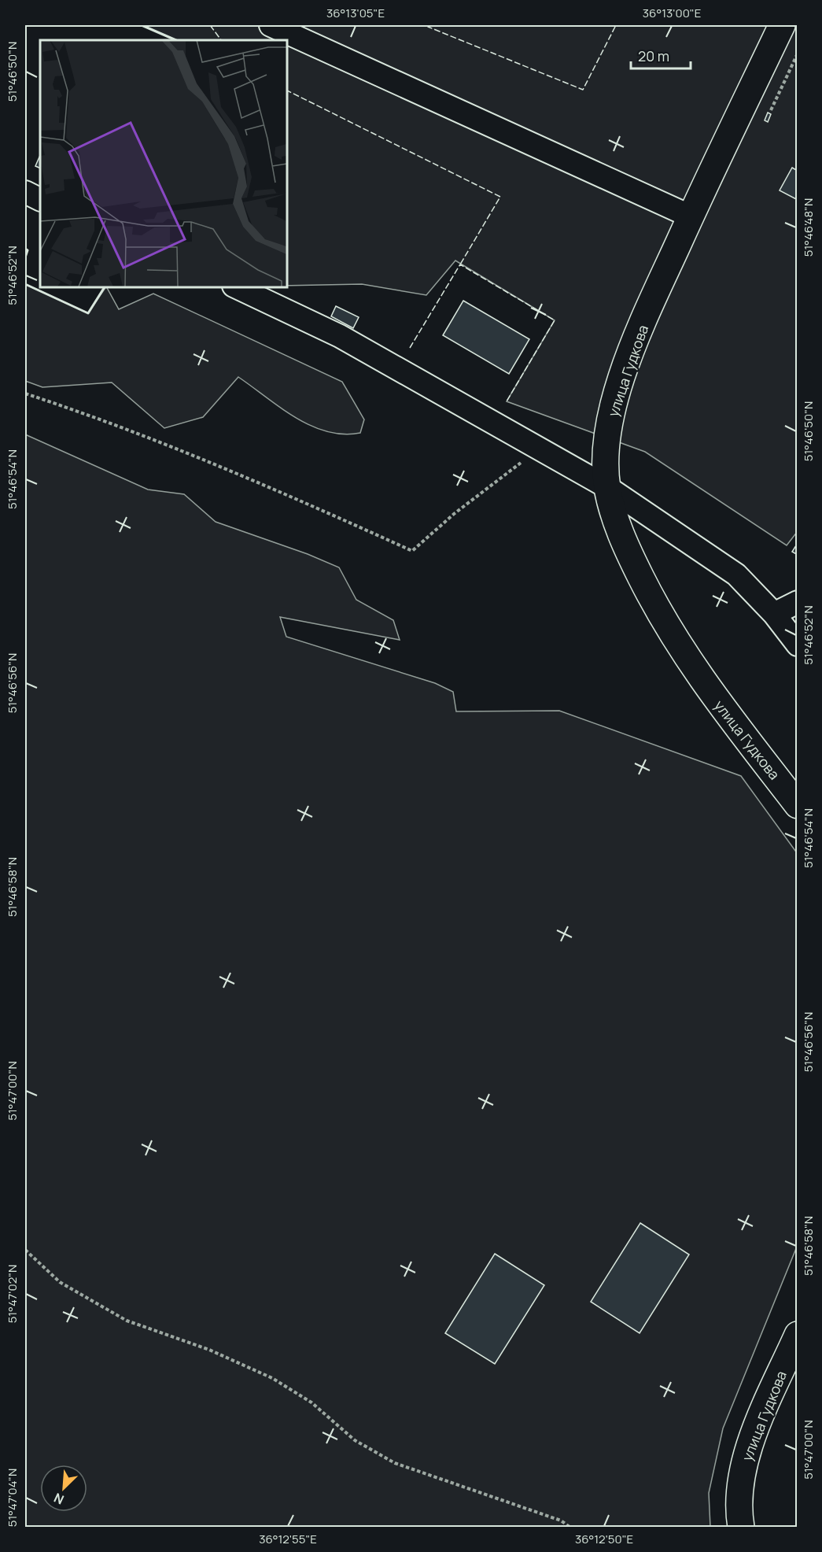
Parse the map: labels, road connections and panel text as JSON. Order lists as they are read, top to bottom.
{
  "streets": {
    "main road": ["улица Гудкова"]
  },
  "scale_bar": "20 m",
  "north": "bottom left",
  "coordinates": [
    "36°13'05\"E",
    "36°13'00\"E",
    "51°46'50\"N",
    "51°46'48\"N",
    "51°46'52\"N",
    "51°46'54\"N",
    "51°46'56\"N",
    "51°46'58\"N",
    "51°47'00\"N",
    "51°47'02\"N",
    "51°47'04\"N",
    "36°12'55\"E",
    "36°12'50\"E"
  ]
}
